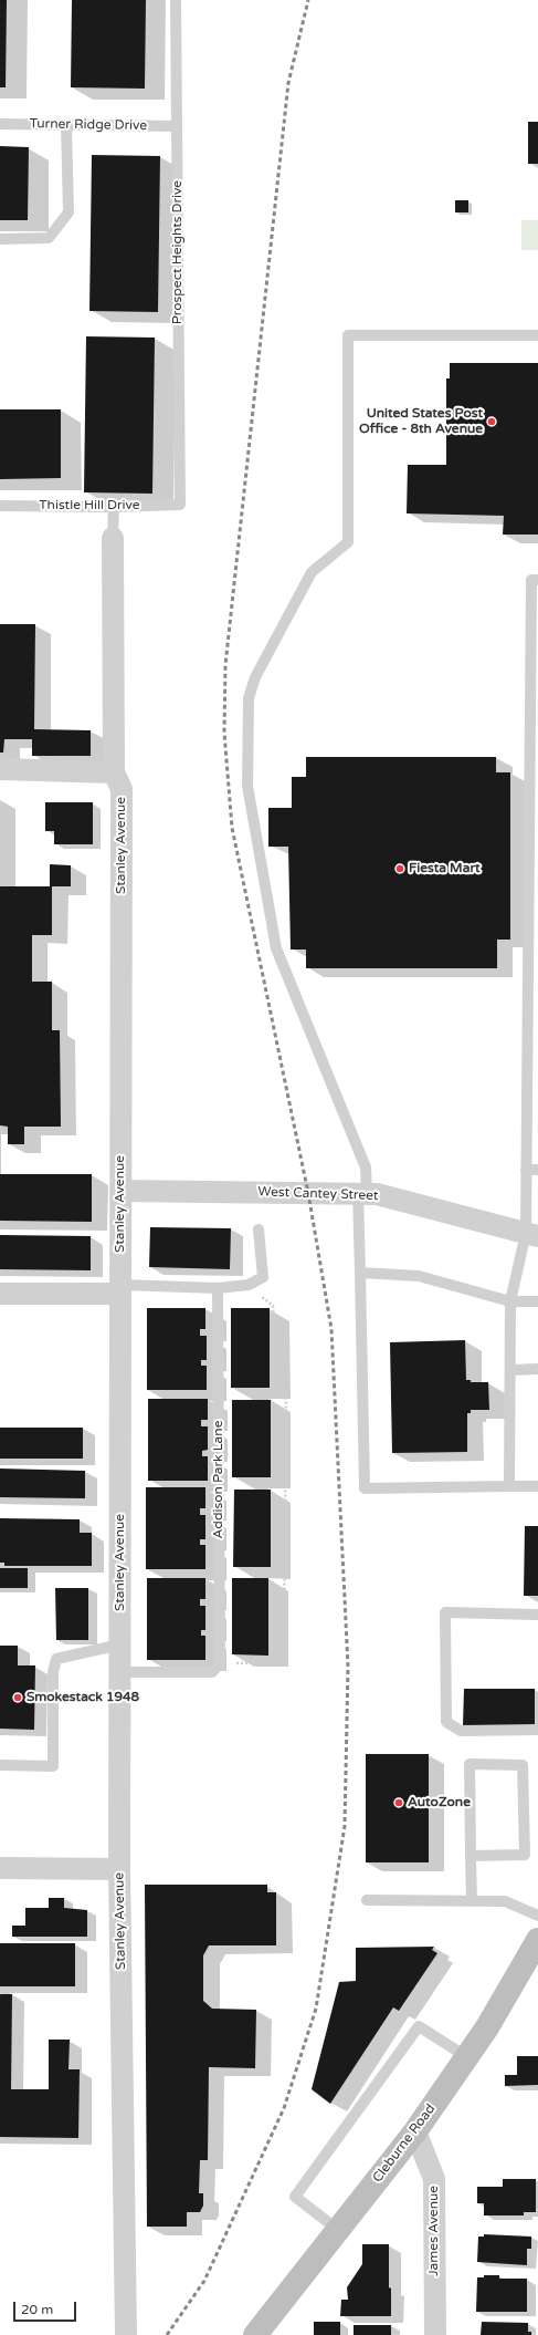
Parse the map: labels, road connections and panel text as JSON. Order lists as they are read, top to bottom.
{
  "streets": {
    "main road": ["Cleburne Road"],
    "street": ["Stanley Avenue", "West Cantey Street", "James Avenue"],
    "lane": [
      "Turner Ridge Drive",
      "Prospect Heights Drive",
      "Thistle Hill Drive",
      "Addison Park Lane"
    ]
  },
  "crossings": [
    ["Turner Ridge Drive", "Prospect Heights Drive"],
    ["Prospect Heights Drive", "Thistle Hill Drive"],
    ["Thistle Hill Drive", "Stanley Avenue"],
    ["Stanley Avenue", "West Cantey Street"],
    ["Cleburne Road", "James Avenue"]
  ],
  "places": [
    "United States Post Office - 8th Avenue",
    "Fiesta Mart",
    "Smokestack 1948",
    "AutoZone"
  ],
  "scale_bar": "20 m"
}
